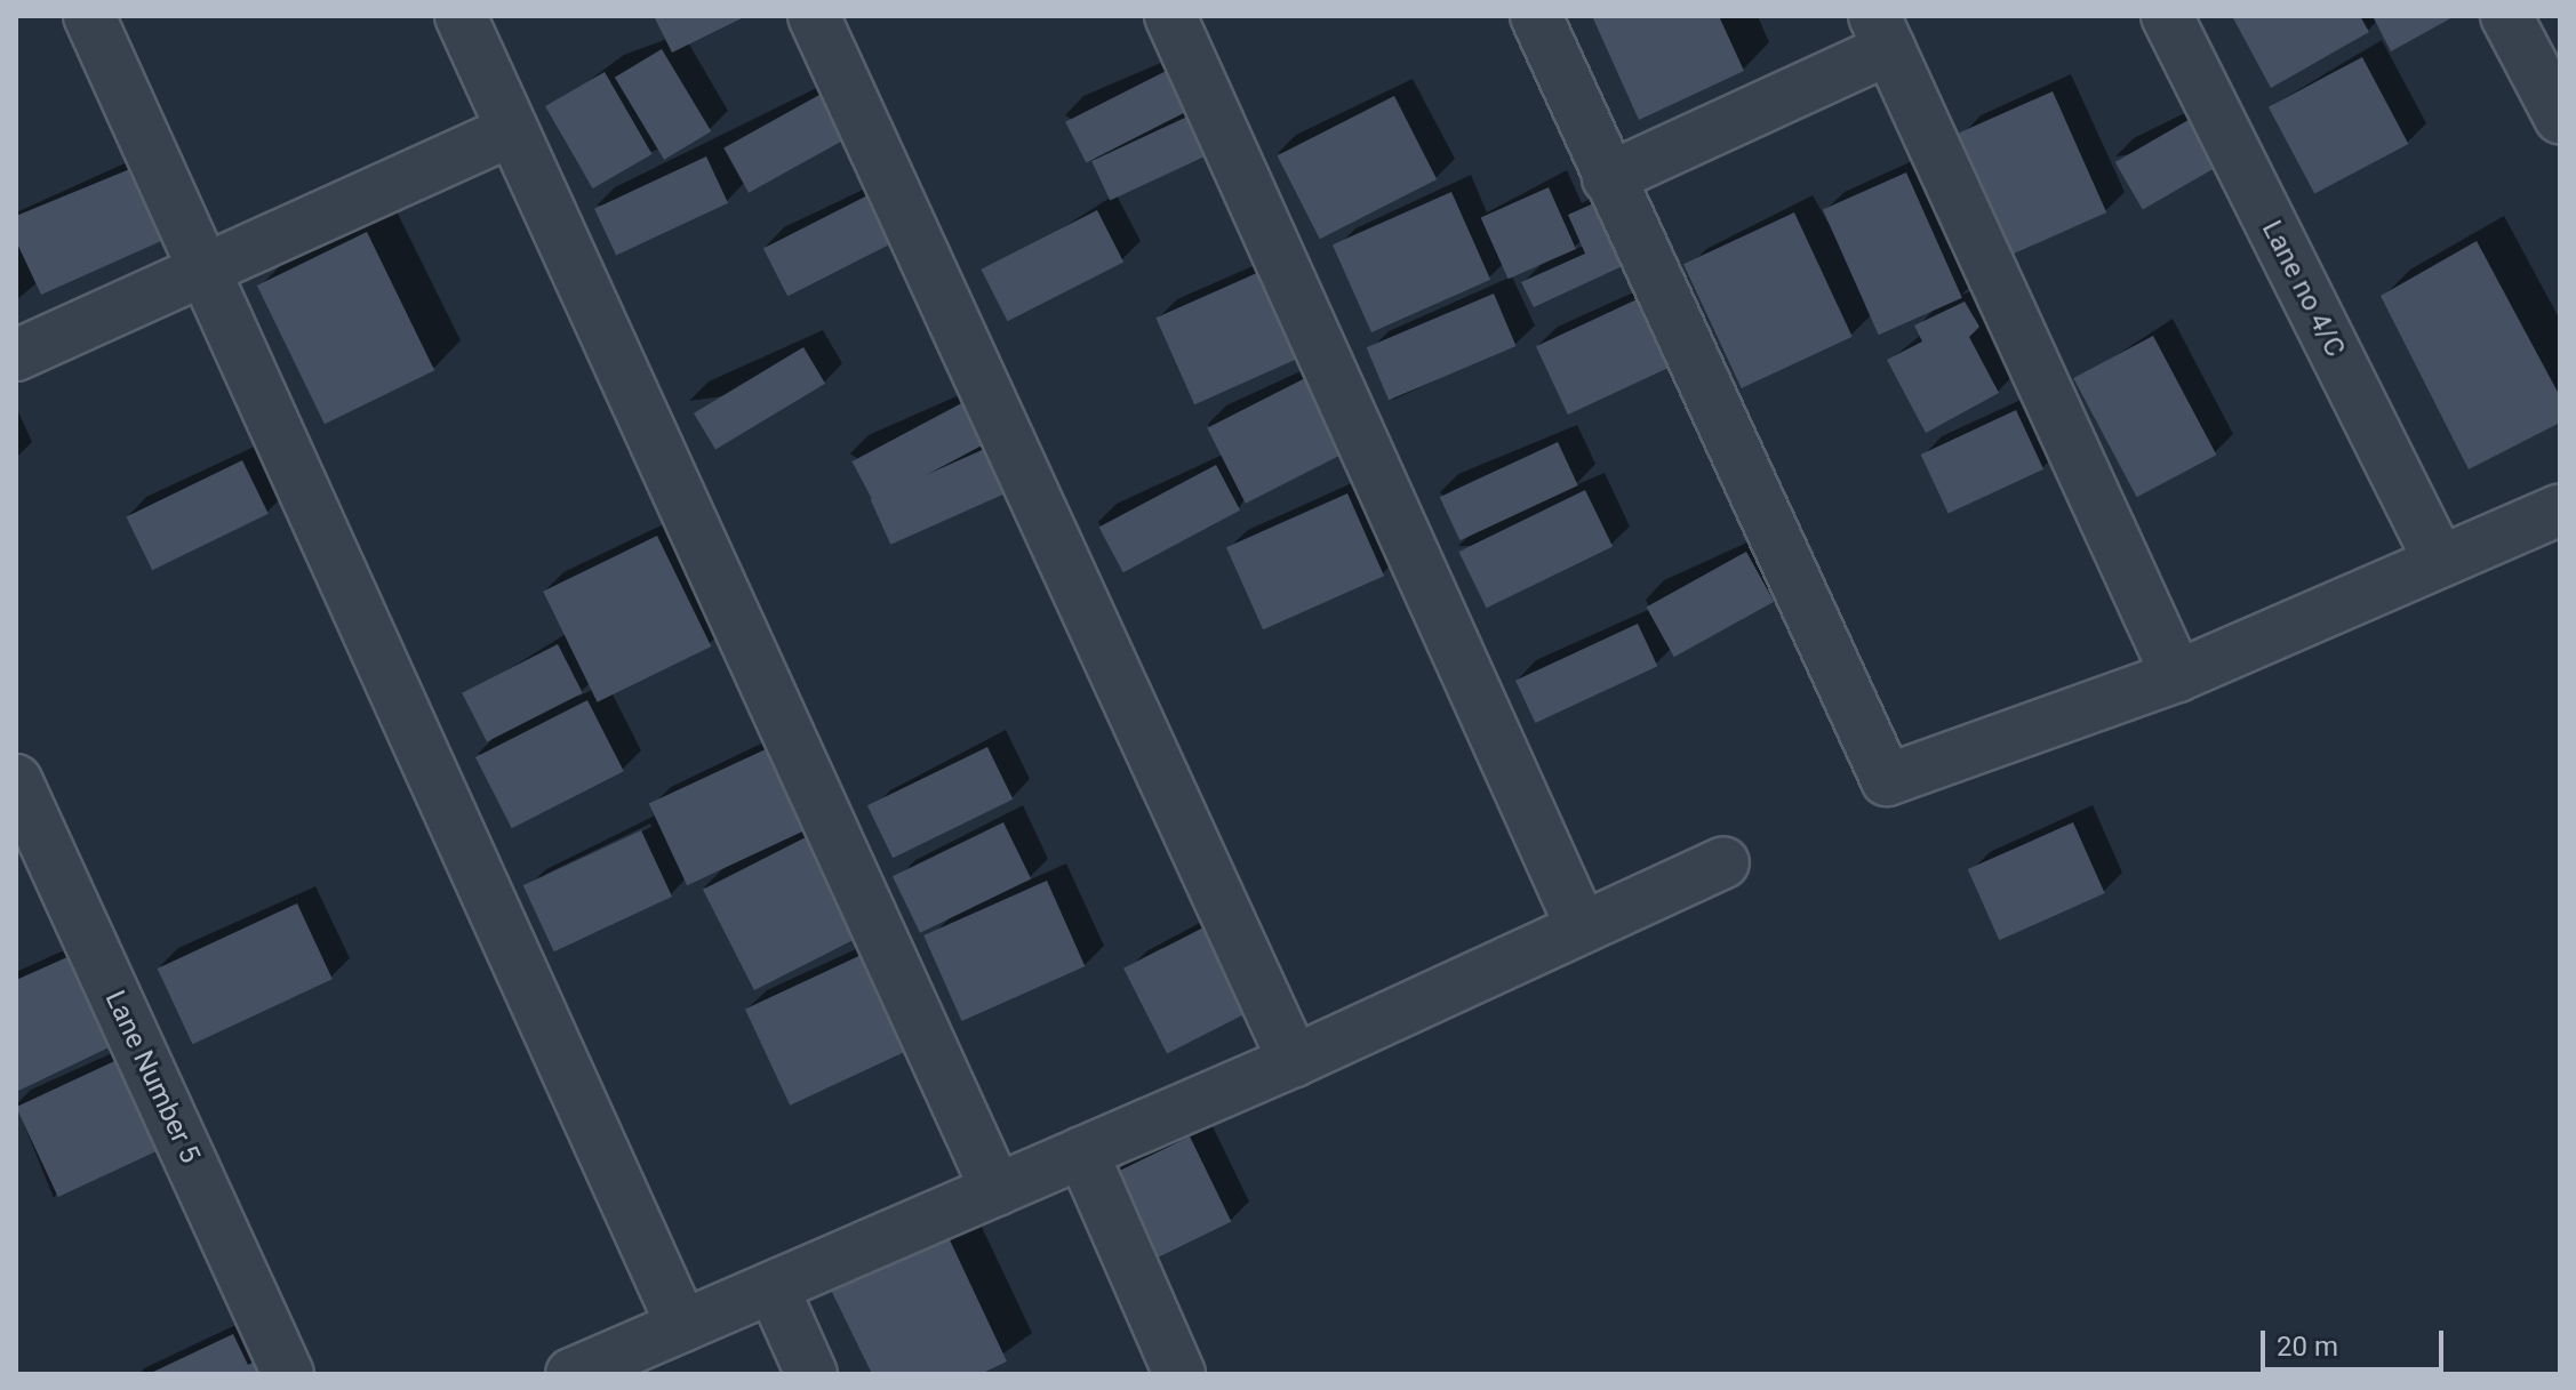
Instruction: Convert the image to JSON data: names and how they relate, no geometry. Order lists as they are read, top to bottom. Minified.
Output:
{"streets":{"street":["Lane no 4/C","Lane Number 5"]},"scale_bar":"20 m"}
